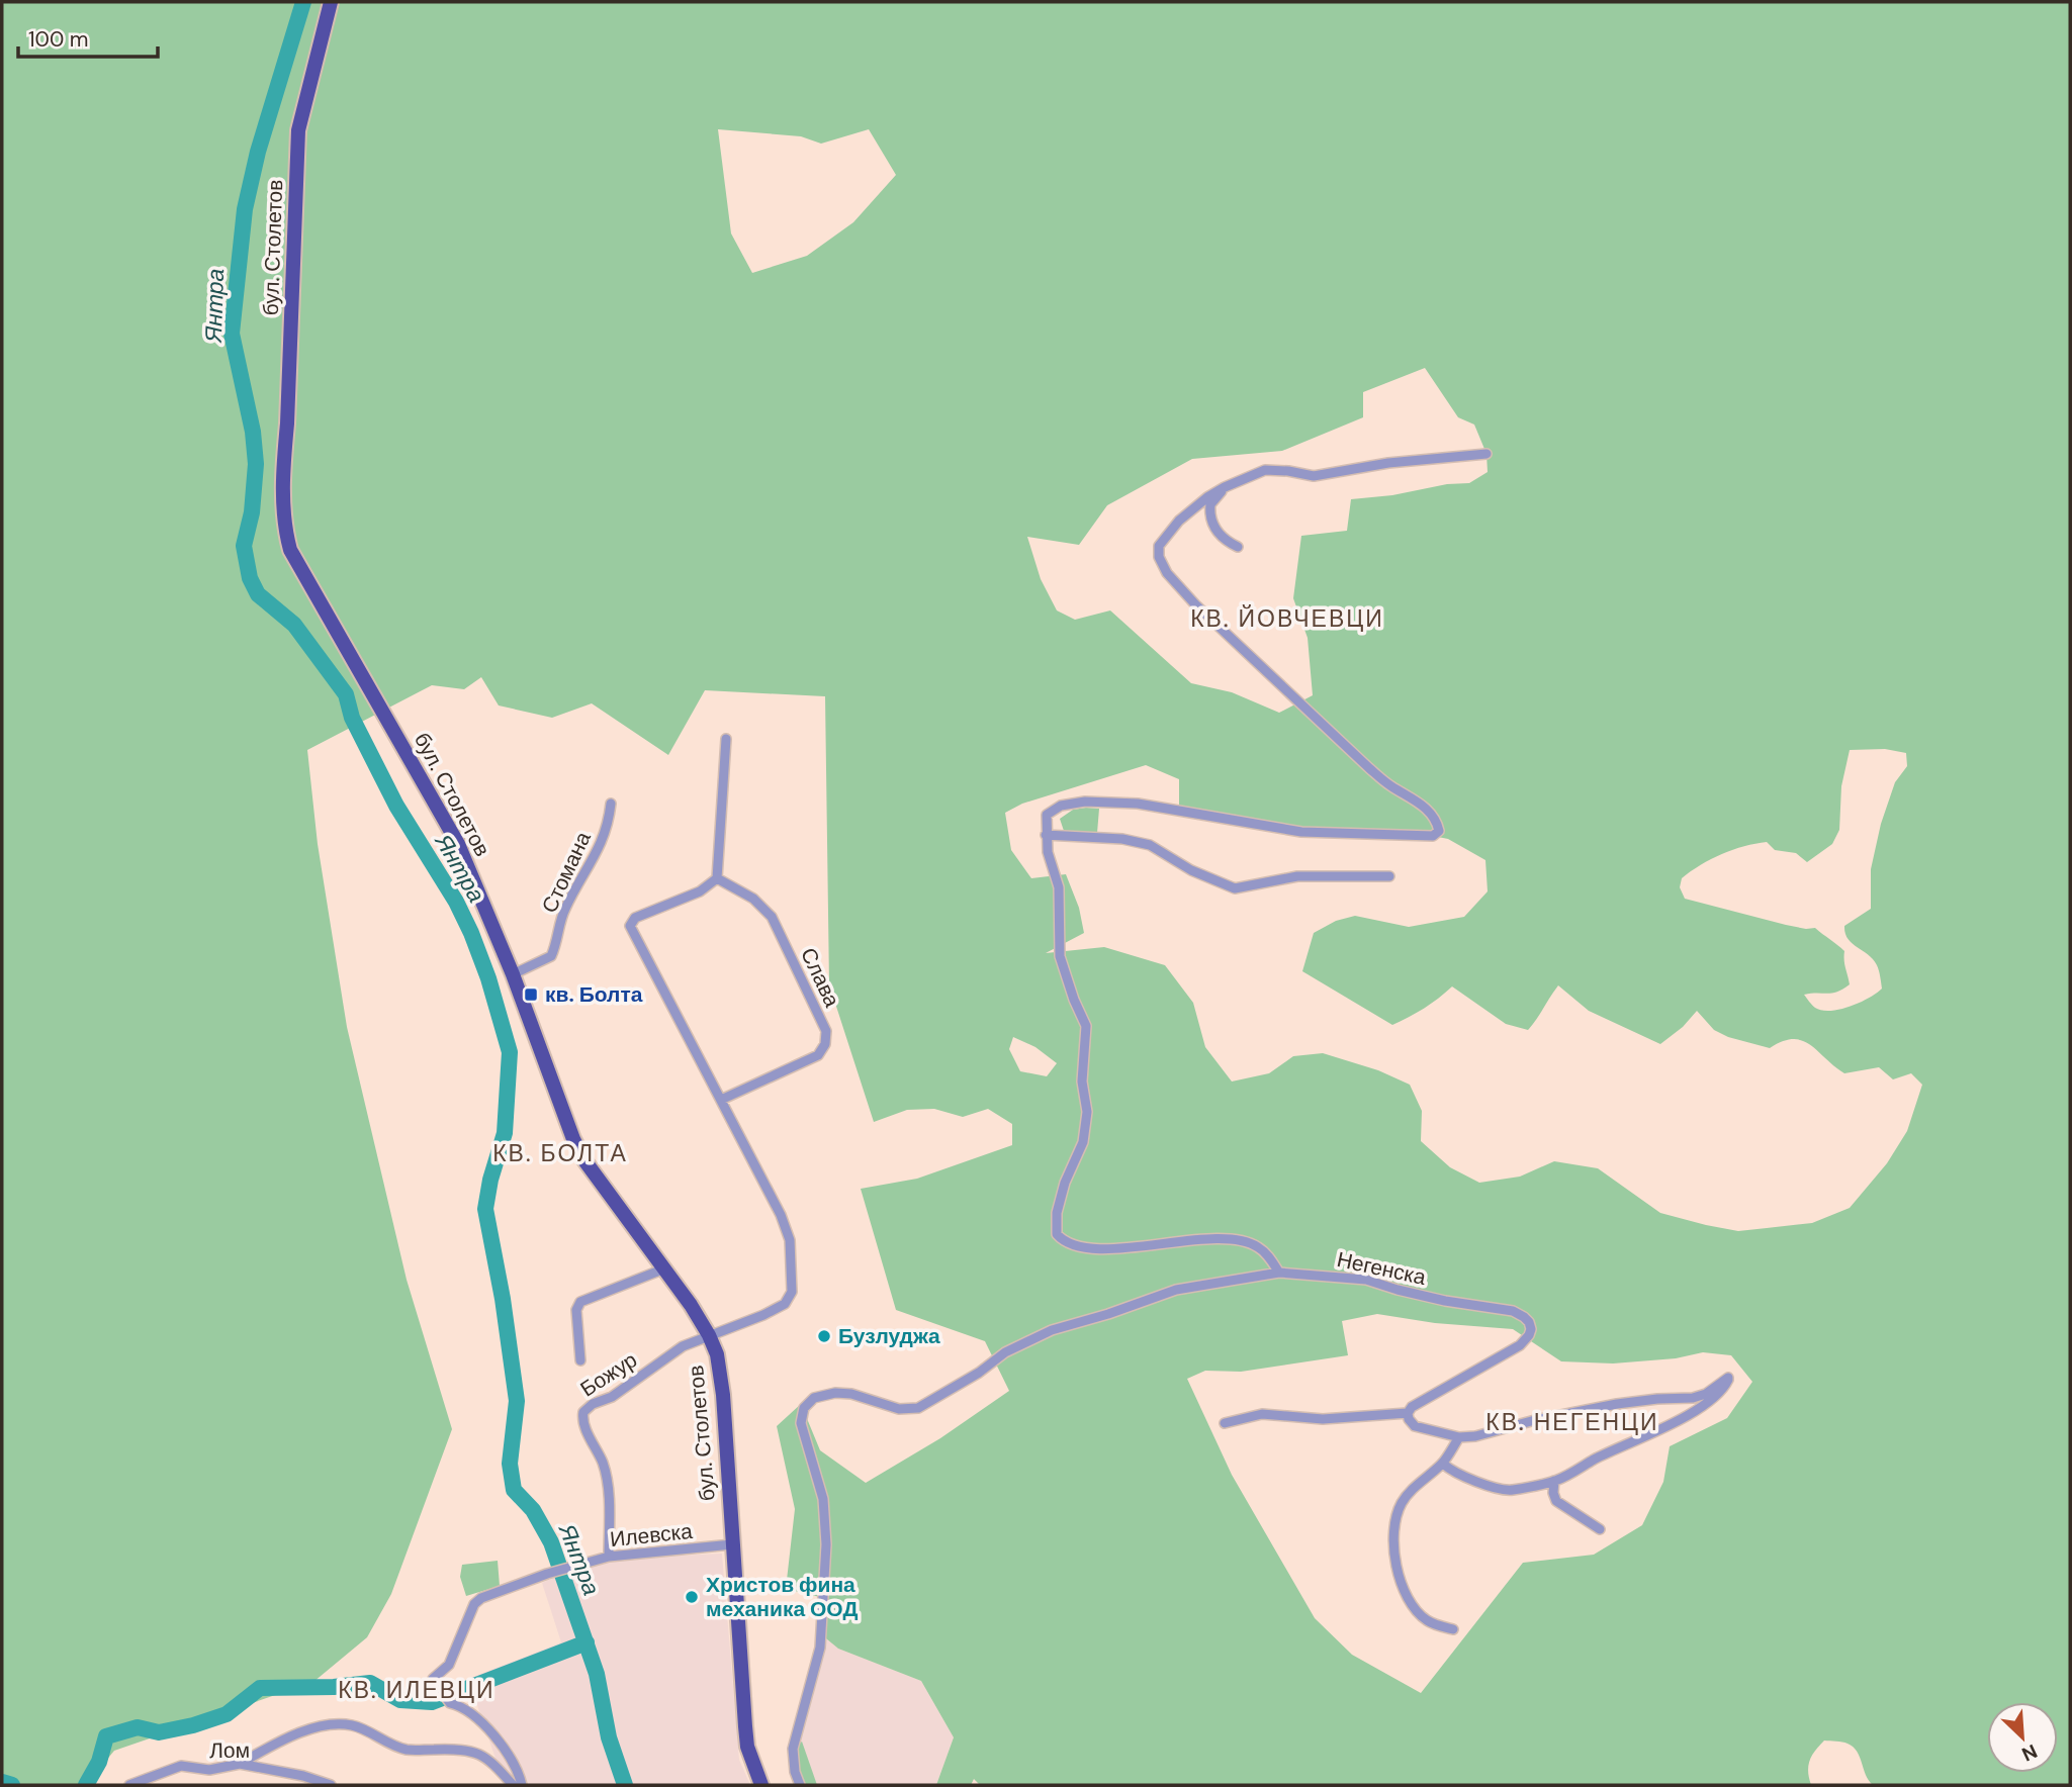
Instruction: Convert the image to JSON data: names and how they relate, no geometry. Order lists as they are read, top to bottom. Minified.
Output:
{"streets":{"main road":["бул. Столетов"],"street":["Стомана","Слава","Негенска","Божур","Илевска","Лом"]},"crossings":[["бул. Столетов","Стомана"],["бул. Столетов","Божур"],["бул. Столетов","Илевска"],["Божур","Илевска"]],"districts":["КВ. ЙОВЧЕВЦИ","КВ. БОЛТА","КВ. НЕГЕНЦИ","КВ. ИЛЕВЦИ"],"water":["Янтра"],"places":{"transit":["кв. Болта"],"other":["Бузлуджа","Христов фина механика ООД"]},"scale_bar":"100 m","north":"bottom right"}
